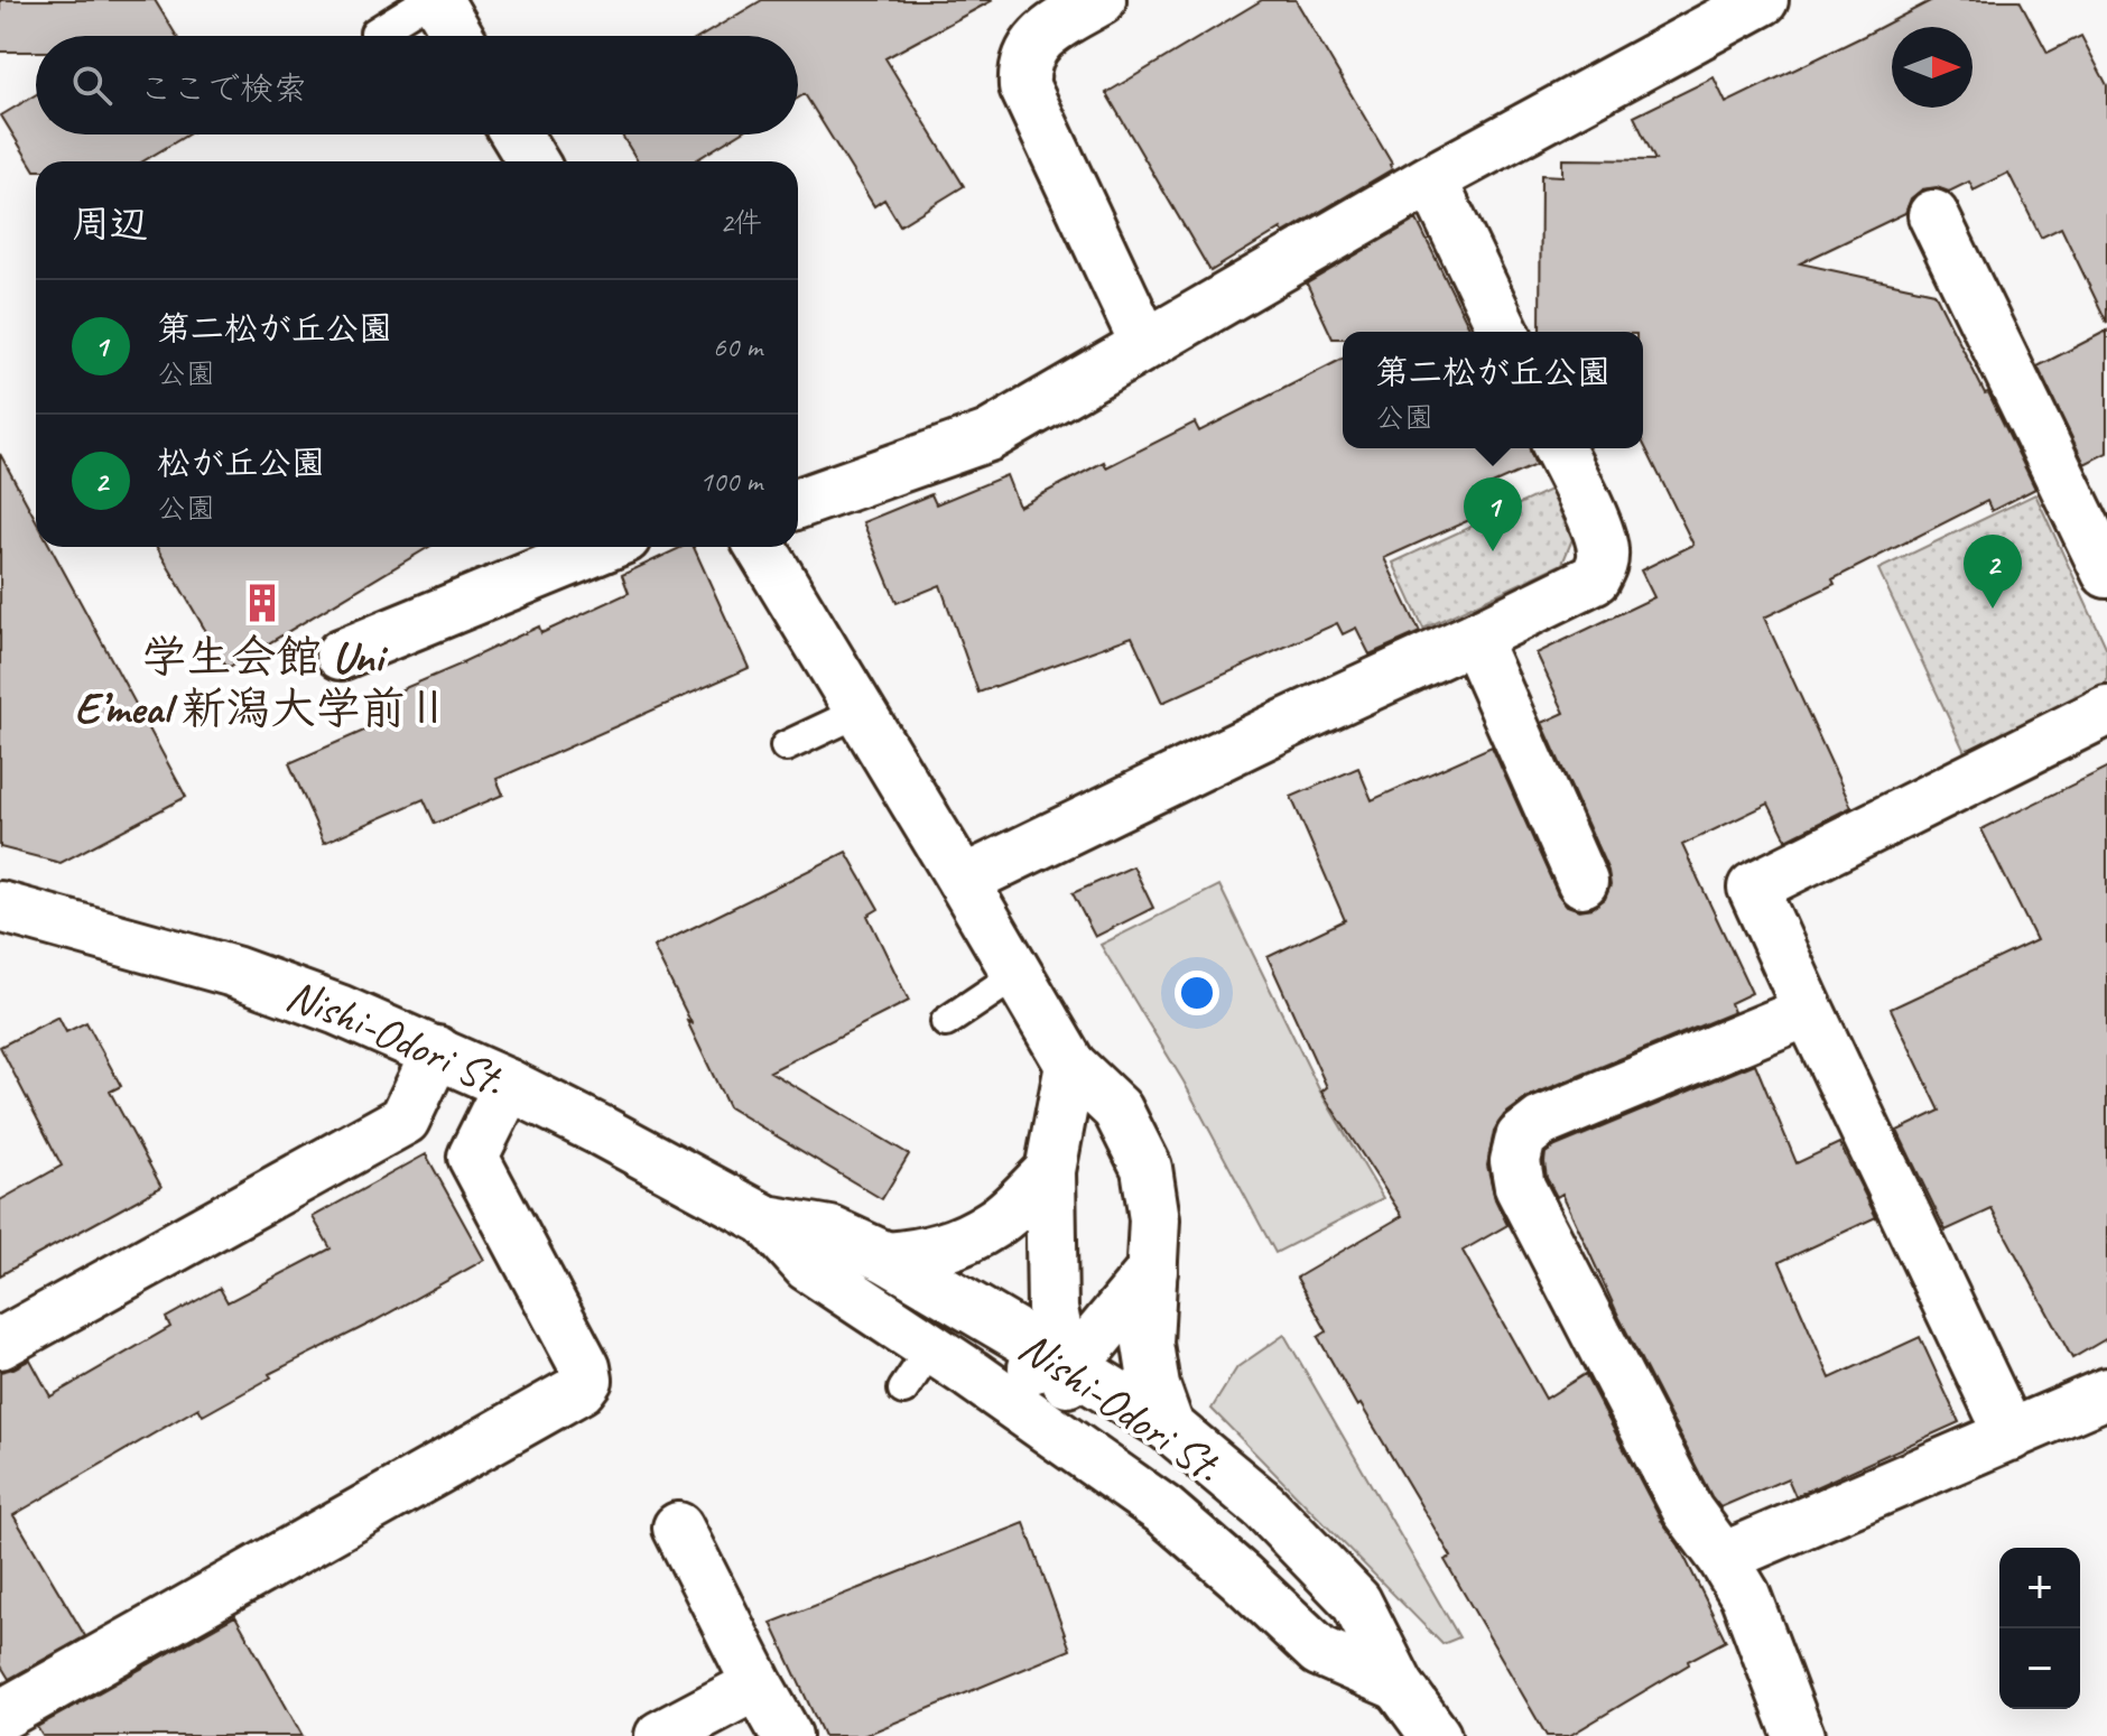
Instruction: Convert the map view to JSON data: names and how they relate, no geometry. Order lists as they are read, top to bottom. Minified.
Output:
{"streets":{"street":["Nishi-Odori St."]},"places":{"building":["学生会館 Uni E’meal 新潟大学前Ⅱ"]},"north":"right","page":{"search":"ここで検索","heading":["周辺","2件"],"list":[{"mark":"1","name":"第二松が丘公園","note":"公園","value":"60 m"},{"mark":"2","name":"松が丘公園","note":"公園","value":"100 m"}],"popup":["第二松が丘公園","公園"],"pins":["1","2"],"map_buttons":["+","−"]}}
